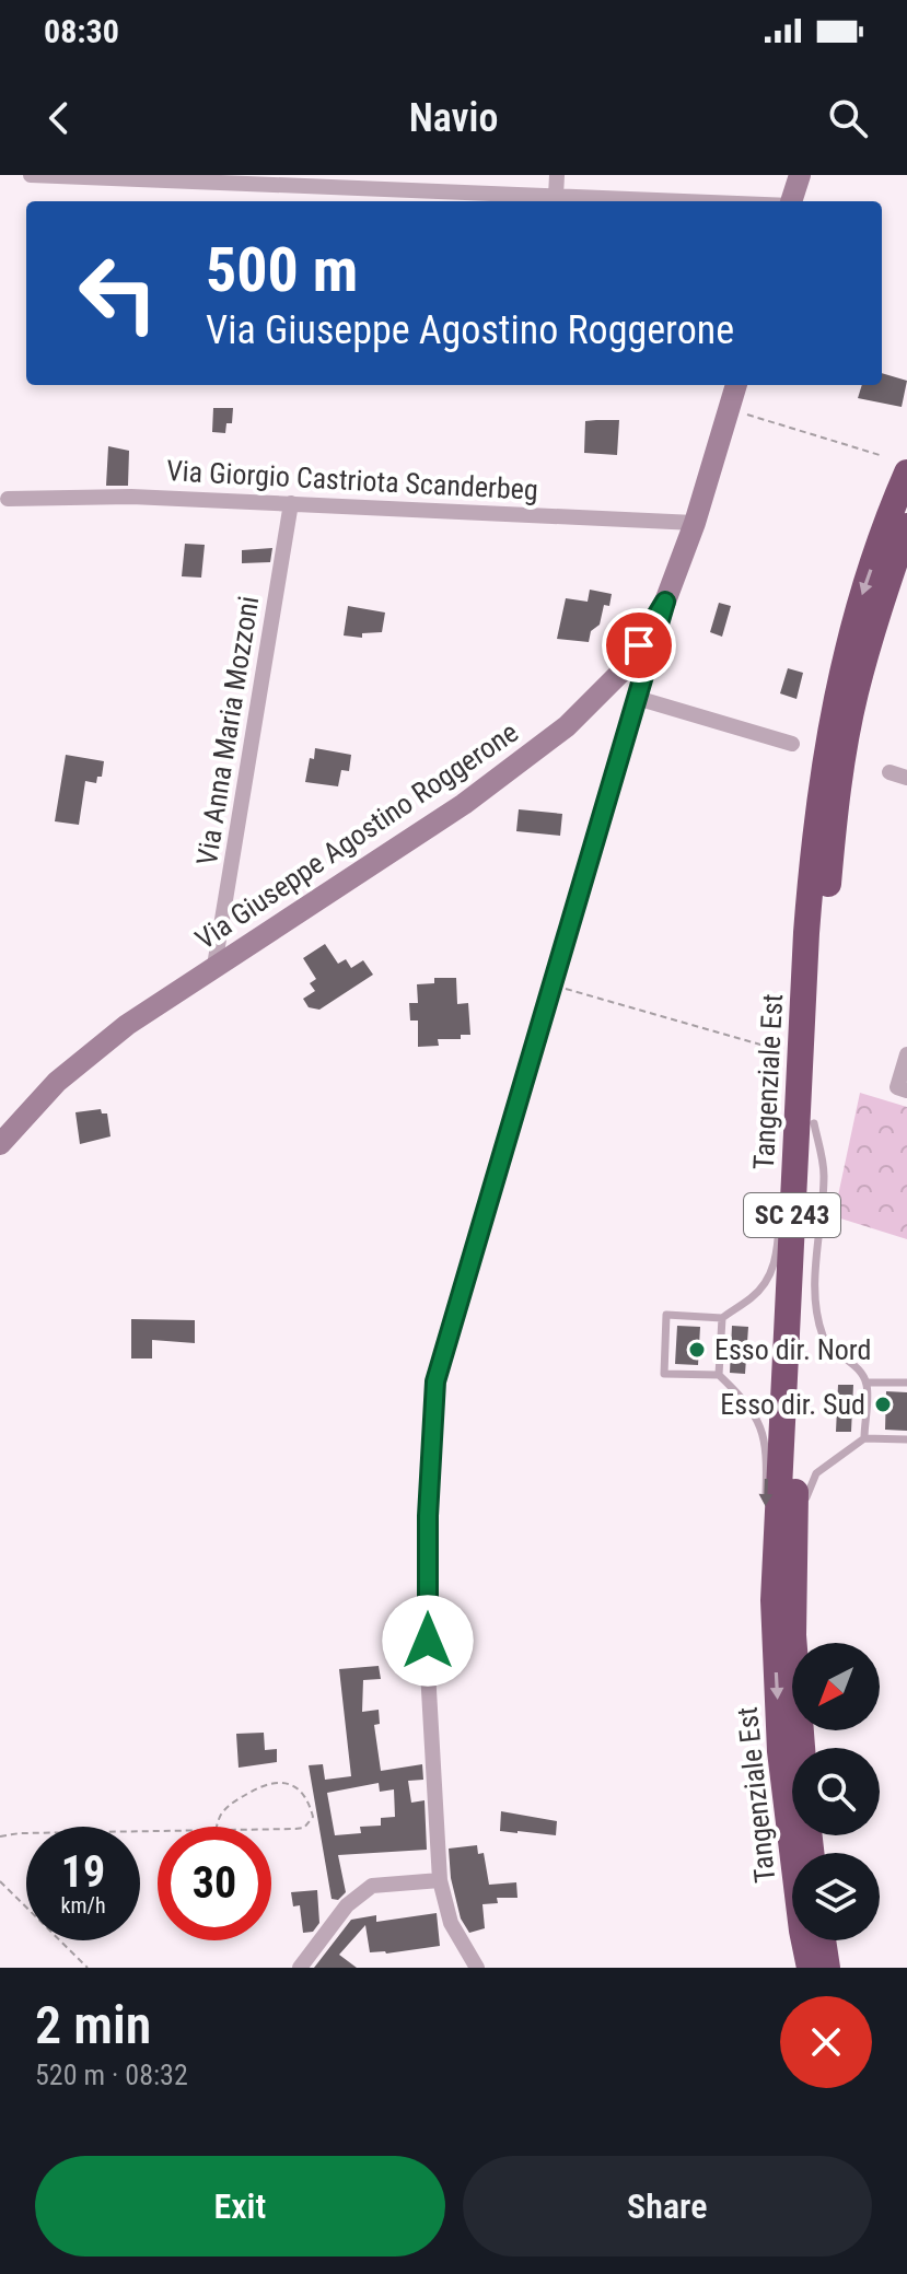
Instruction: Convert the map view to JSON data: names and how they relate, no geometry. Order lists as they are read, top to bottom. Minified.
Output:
{"streets":{"highway":["Tangenziale Est","SC 243"],"street":["Via Giorgio Castriota Scanderbeg","Via Anna Maria Mozzoni","Via Giuseppe Agostino Roggerone"]},"crossings":[["Via Giorgio Castriota Scanderbeg","Via Anna Maria Mozzoni"],["Via Giorgio Castriota Scanderbeg","Via Giuseppe Agostino Roggerone"],["Via Anna Maria Mozzoni","Via Giuseppe Agostino Roggerone"]],"places":["Esso dir. Nord","Esso dir. Sud"],"north":"bottom left","page":{"status":"08:30","header":"Navio","turn":["500 m","Via Giuseppe Agostino Roggerone"],"speed":"19 km/h","limit":"30","heading":["2 min","520 m · 08:32"],"buttons":["Exit","Share"]}}
